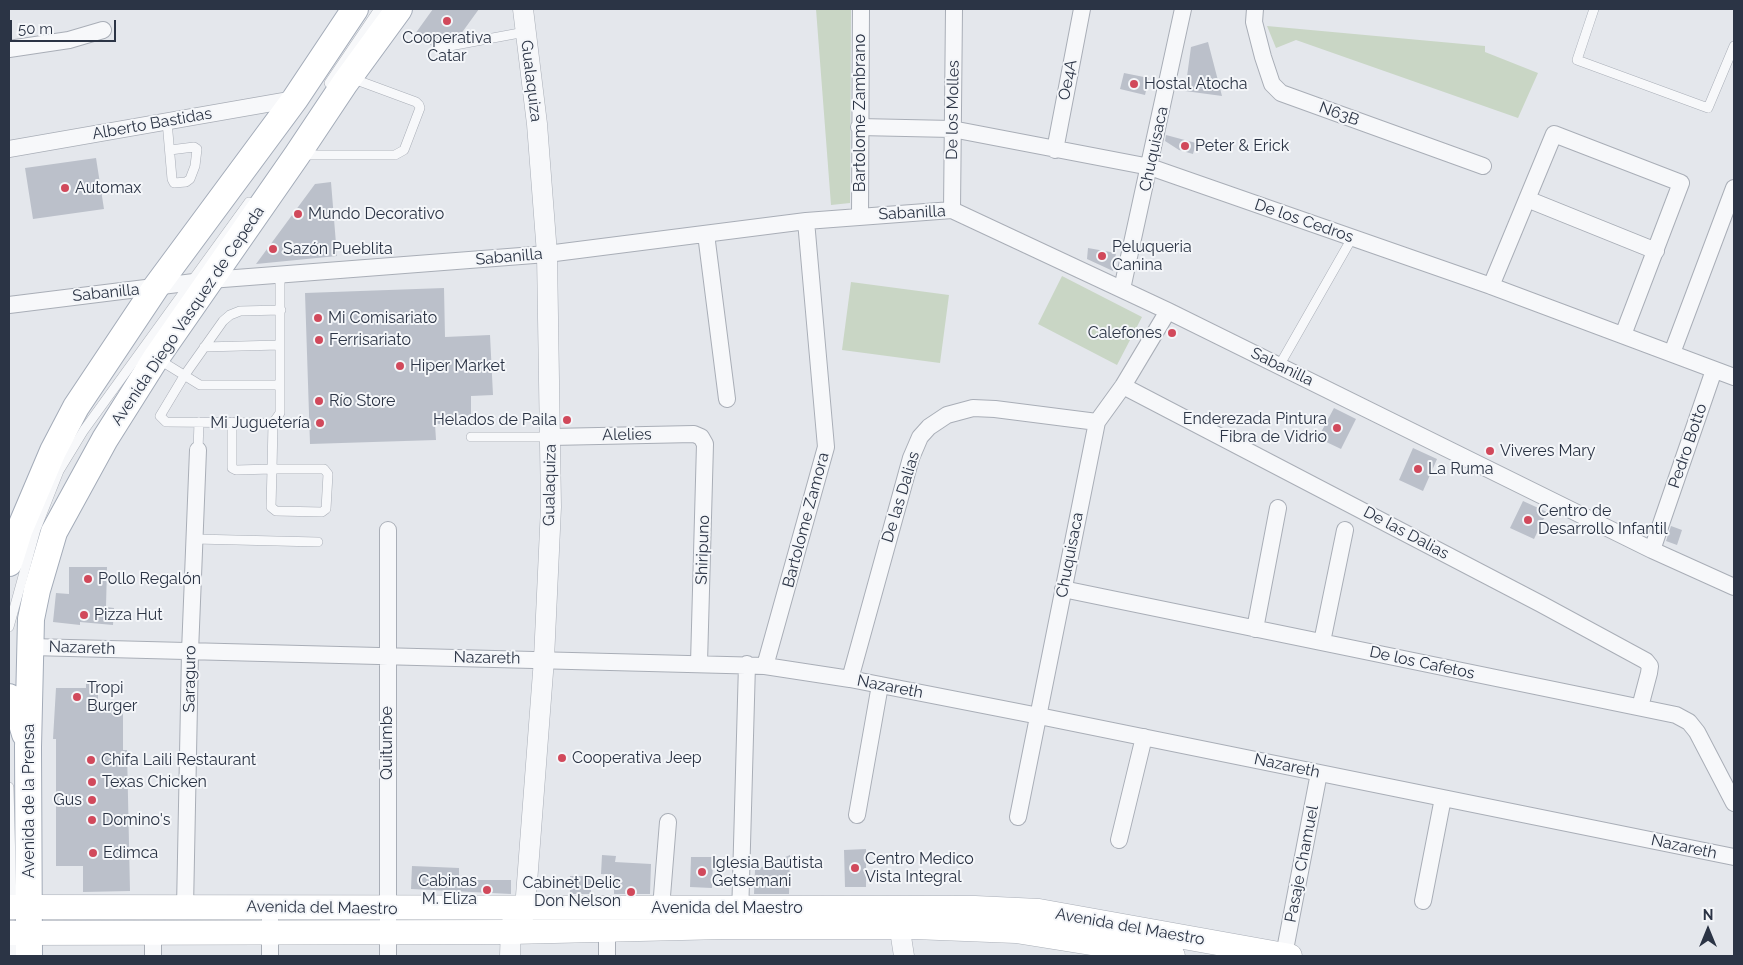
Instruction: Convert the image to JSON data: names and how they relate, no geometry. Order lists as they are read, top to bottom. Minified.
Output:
{"streets":{"main road":["Avenida Diego Vasquez de Cepeda","Avenida de la Prensa","Avenida del Maestro"],"street":["Oe4A","Gualaquiza","De los Molles","Bartolome Zambrano","N63B","Alberto Bastidas","Chuquisaca","Sabanilla","De los Cedros","Alelies","Pedro Botto","De las Dalias","Bartolome Zamora","Shiripuno","Nazareth","De los Cafetos","Saraguro","Quitumbe","Pasaje Chamuel"]},"crossings":[["Oe4A","De los Cedros"],["Gualaquiza","Sabanilla"],["Gualaquiza","Alelies"],["Gualaquiza","Nazareth"],["Gualaquiza","Avenida del Maestro"],["De los Molles","Sabanilla"],["De los Molles","De los Cedros"],["Bartolome Zambrano","Sabanilla"],["Bartolome Zambrano","De los Cedros"],["Chuquisaca","Sabanilla"],["Chuquisaca","De los Cedros"],["Chuquisaca","De las Dalias"],["Chuquisaca","Nazareth"],["Chuquisaca","De los Cafetos"],["Sabanilla","Avenida Diego Vasquez de Cepeda"],["Sabanilla","Pedro Botto"],["Sabanilla","Bartolome Zamora"],["De los Cedros","Pedro Botto"],["Avenida Diego Vasquez de Cepeda","Nazareth"],["Avenida Diego Vasquez de Cepeda","Avenida de la Prensa"],["Alelies","Shiripuno"],["De las Dalias","Nazareth"],["De las Dalias","De los Cafetos"],["Bartolome Zamora","Nazareth"],["Shiripuno","Nazareth"],["Nazareth","Saraguro"],["Nazareth","Quitumbe"],["Nazareth","Avenida de la Prensa"],["Nazareth","Pasaje Chamuel"],["Saraguro","Avenida del Maestro"],["Quitumbe","Avenida del Maestro"],["Avenida de la Prensa","Avenida del Maestro"],["Pasaje Chamuel","Avenida del Maestro"]],"places":["Cooperativa Catar","Hostal Atocha","Peter & Erick","Automax","Mundo Decorativo","Sazón Pueblita","Peluqueria Canina","Mi Comisariato","Calefones","Ferrisariato","Hiper Market","Río Store","Helados de Paila","Mi Juguetería","Enderezada Pintura Fibra de Vidrio","Viveres Mary","La Ruma","Centro de Desarrollo Infantil","Pollo Regalón","Pizza Hut","Tropi Burger","Cooperativa Jeep","Chifa Laili Restaurant","Texas Chicken","Gus","Domino's","Edimca","Centro Medico Vista Integral","Iglesia Bautista Getsemani","Cabinas M. Eliza","Cabinet Delic Don Nelson"],"scale_bar":"50 m","north":"top"}
